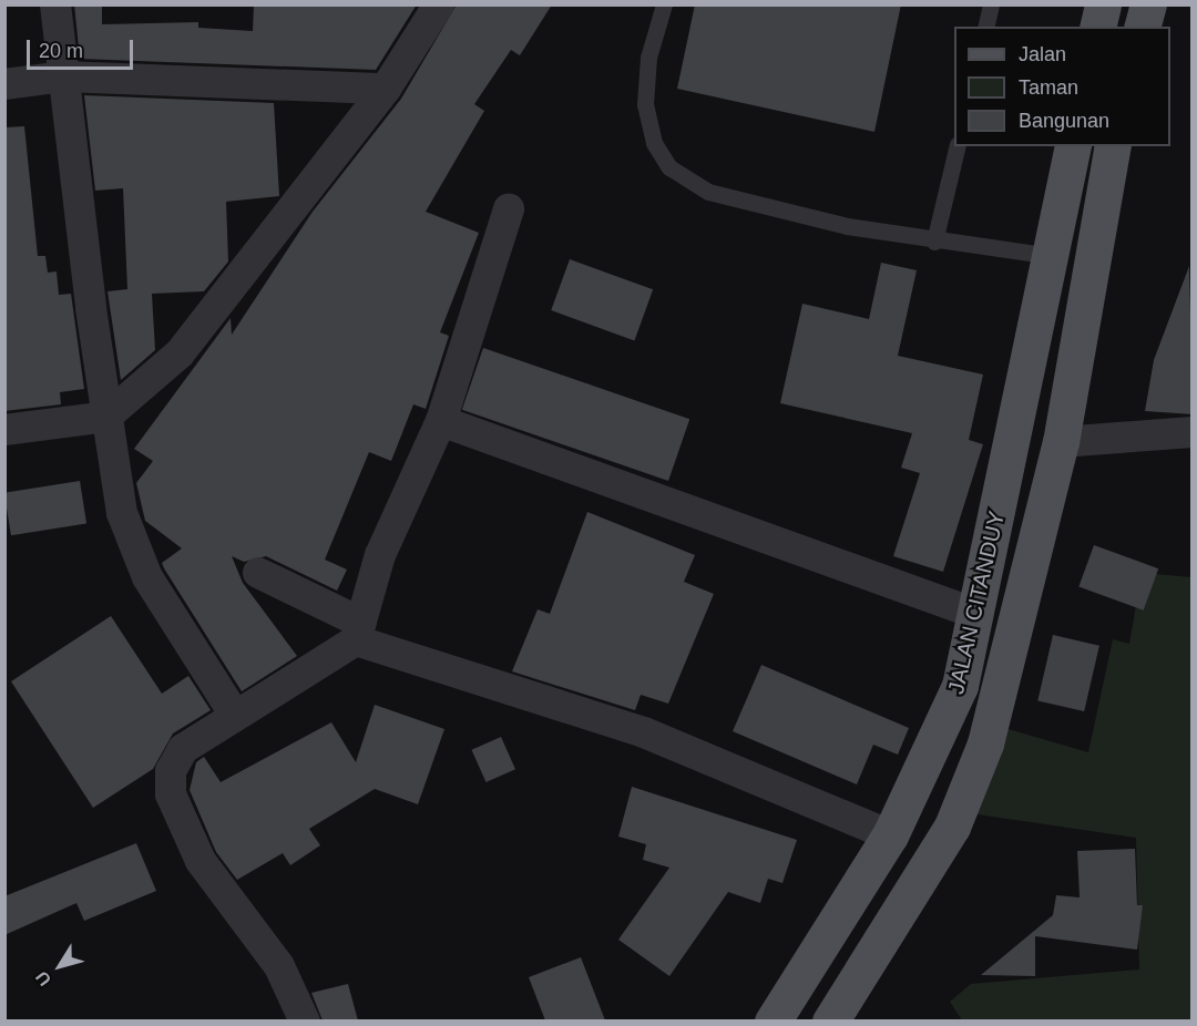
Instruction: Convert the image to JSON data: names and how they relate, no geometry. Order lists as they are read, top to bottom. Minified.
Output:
{"streets":{"main road":["JALAN CITANDUY"]},"legend":["Jalan","Taman","Bangunan"],"scale_bar":"20 m","north":"bottom left"}
